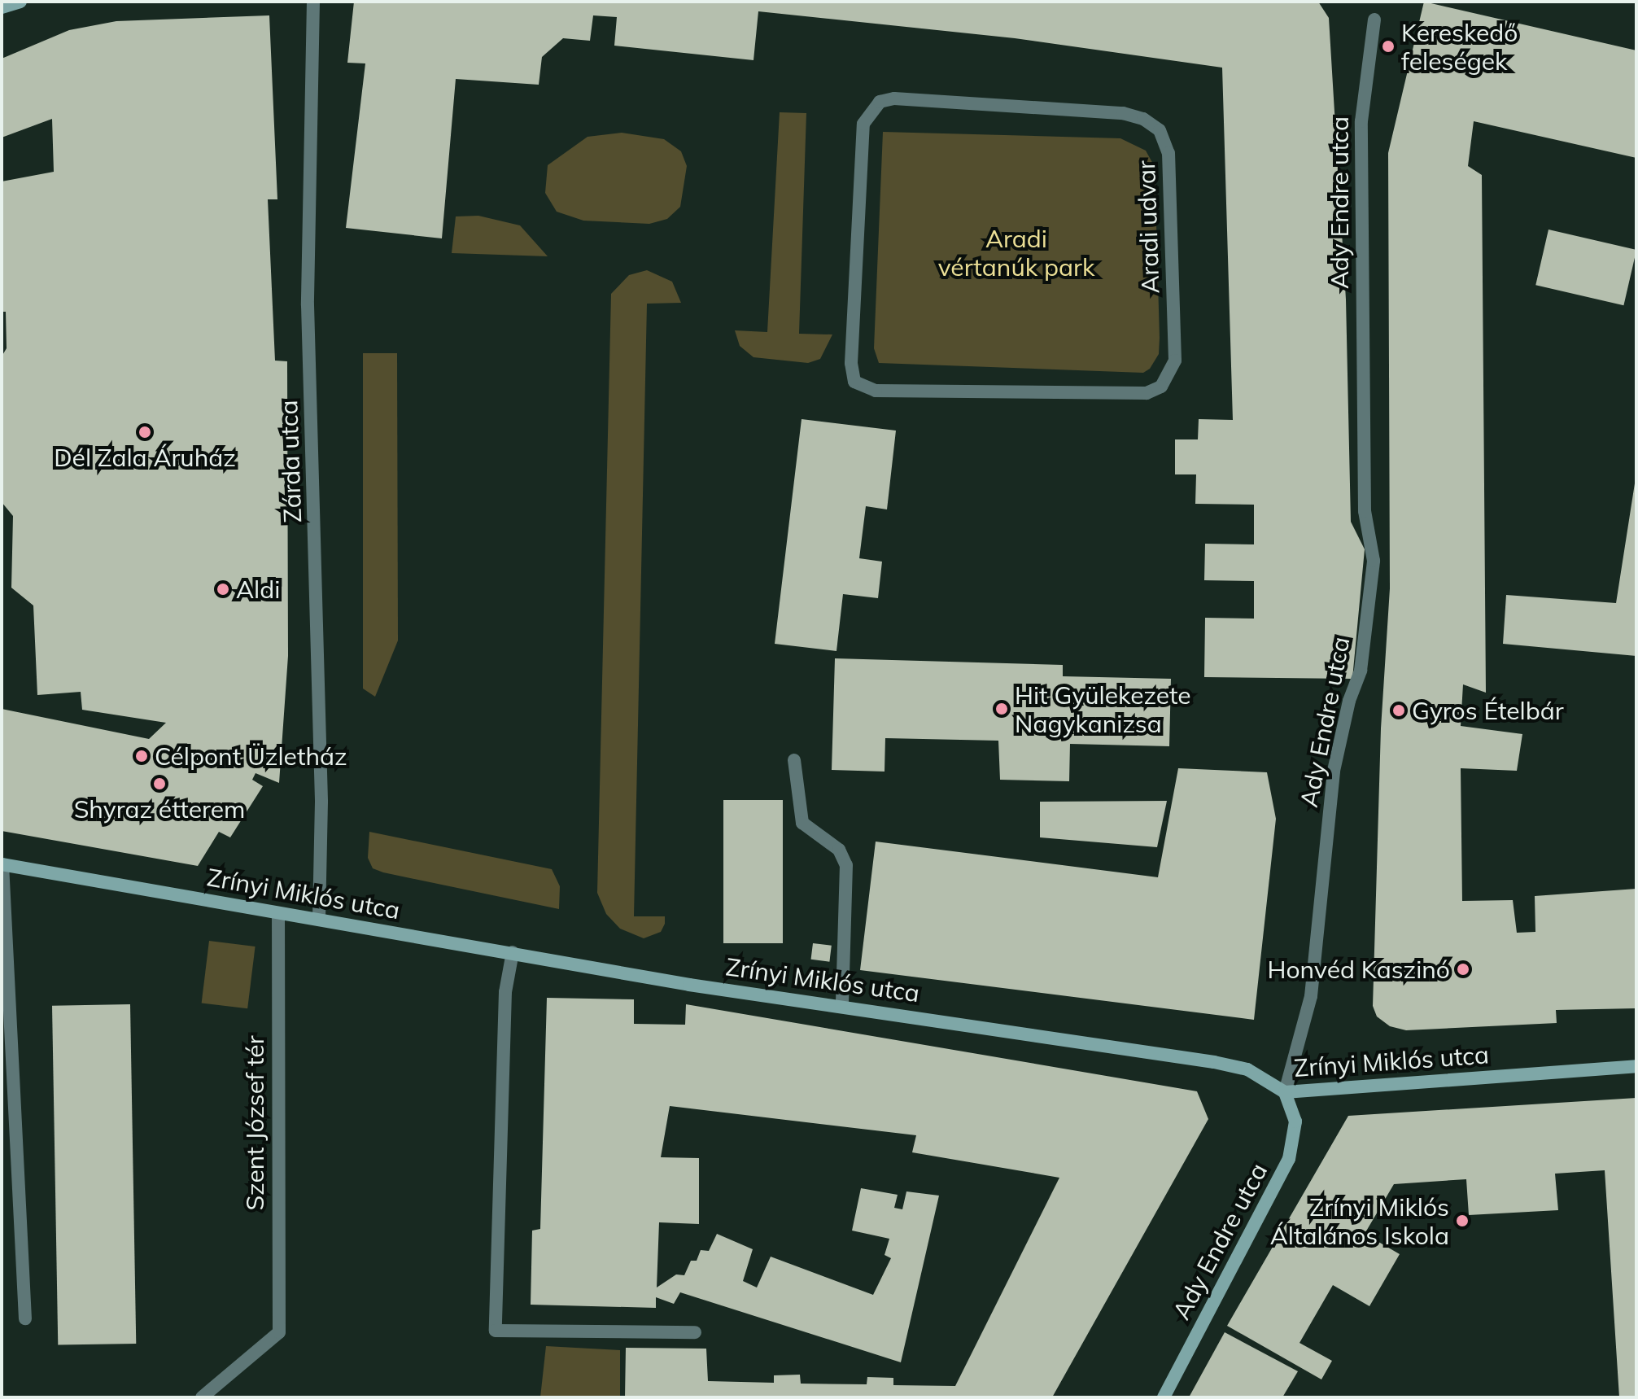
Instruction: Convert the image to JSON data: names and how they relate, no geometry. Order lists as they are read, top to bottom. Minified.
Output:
{"streets":{"main road":["Ady Endre utca","Zrínyi Miklós utca"],"street":["Aradi udvar","Zárda utca","Szent József tér"]},"crossings":[["Ady Endre utca","Zrínyi Miklós utca"],["Zárda utca","Zrínyi Miklós utca"],["Zrínyi Miklós utca","Szent József tér"]],"parks":["Aradi vértanúk park"],"places":["Kereskedő feleségek","Dél Zala Áruház","Aldi","Hit Gyülekezete Nagykanizsa","Gyros Ételbár","Célpont Üzletház","Shyraz étterem","Honvéd Kaszinó","Zrínyi Miklós Általános Iskola"]}
